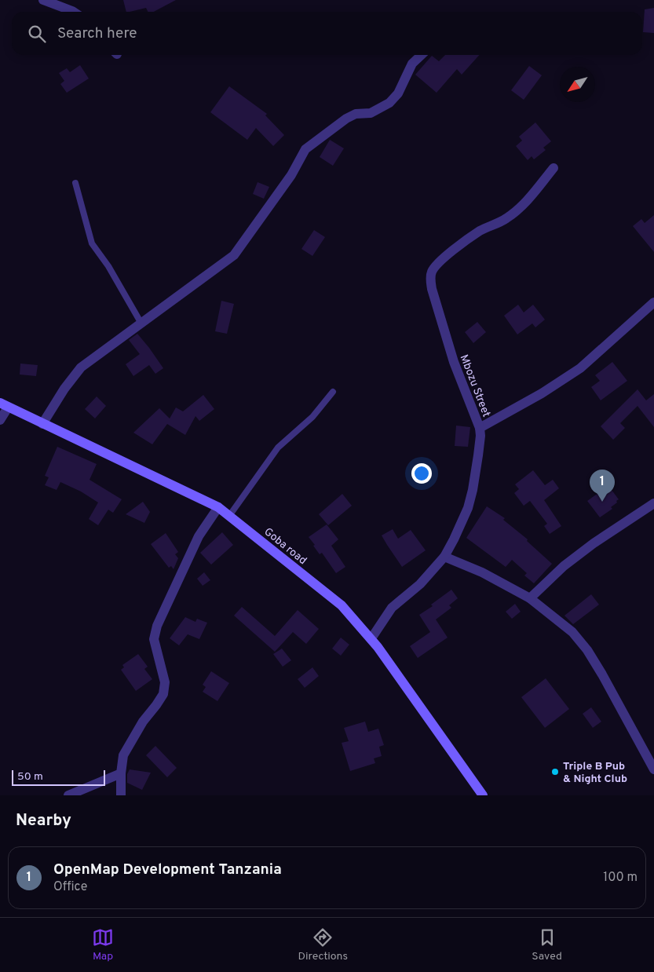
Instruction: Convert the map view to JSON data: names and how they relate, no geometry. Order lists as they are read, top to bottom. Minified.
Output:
{"streets":{"street":["Mbozu Street","Goba road"]},"crossings":[["Mbozu Street","Goba road"]],"places":["Triple B Pub & Night Club"],"scale_bar":"50 m","north":"bottom left","page":{"search":"Search here","pins":"1","scale":"50 m","heading":"Nearby","list":[{"mark":"1","name":"OpenMap Development Tanzania","note":"Office","value":"100 m"}],"nav":["Map","Directions","Saved"]}}
